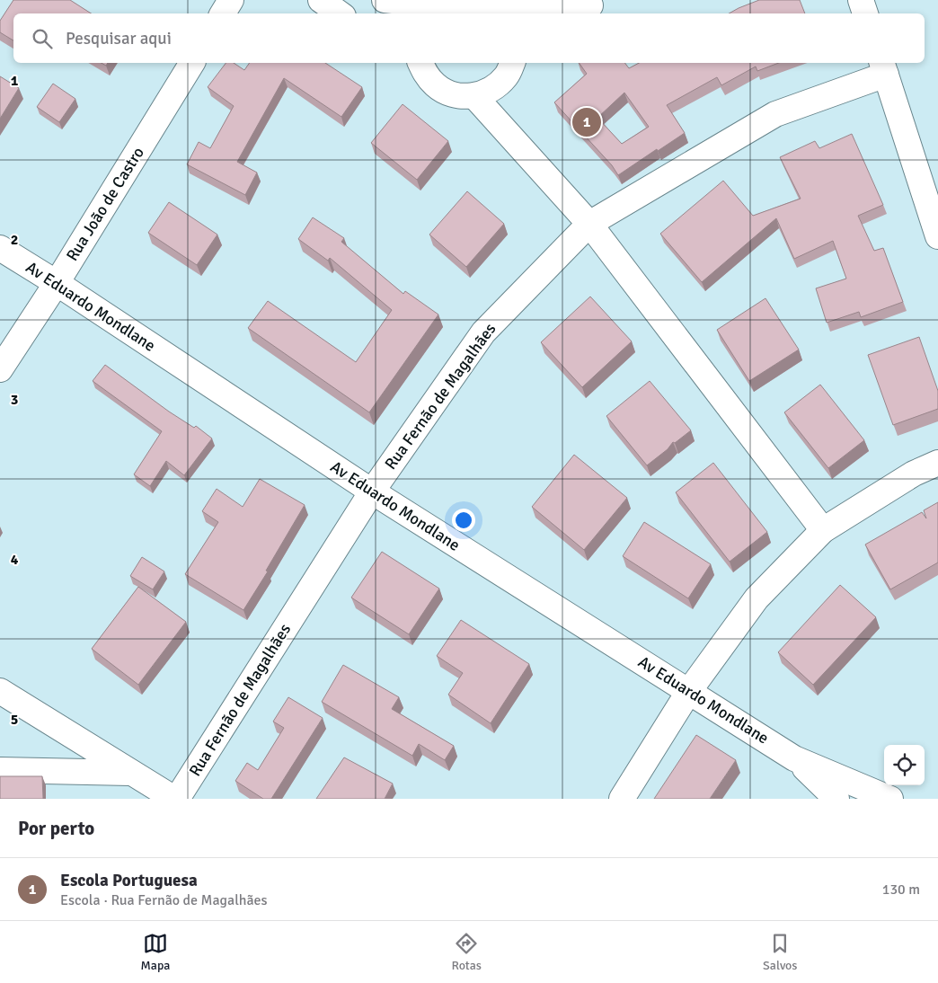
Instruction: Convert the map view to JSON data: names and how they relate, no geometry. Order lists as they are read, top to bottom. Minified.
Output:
{"streets":{"street":["Rua João de Castro","Av Eduardo Mondlane","Rua Fernão de Magalhães"]},"crossings":[["Rua João de Castro","Av Eduardo Mondlane"],["Av Eduardo Mondlane","Rua Fernão de Magalhães"]],"page":{"search":"Pesquisar aqui","pins":"1","heading":"Por perto","list":[{"mark":"1","name":"Escola Portuguesa","note":"Escola · Rua Fernão de Magalhães","value":"130 m"}],"nav":["Mapa","Rotas","Salvos"]},"grid":{"rows":["1","2","3","4","5"]}}
